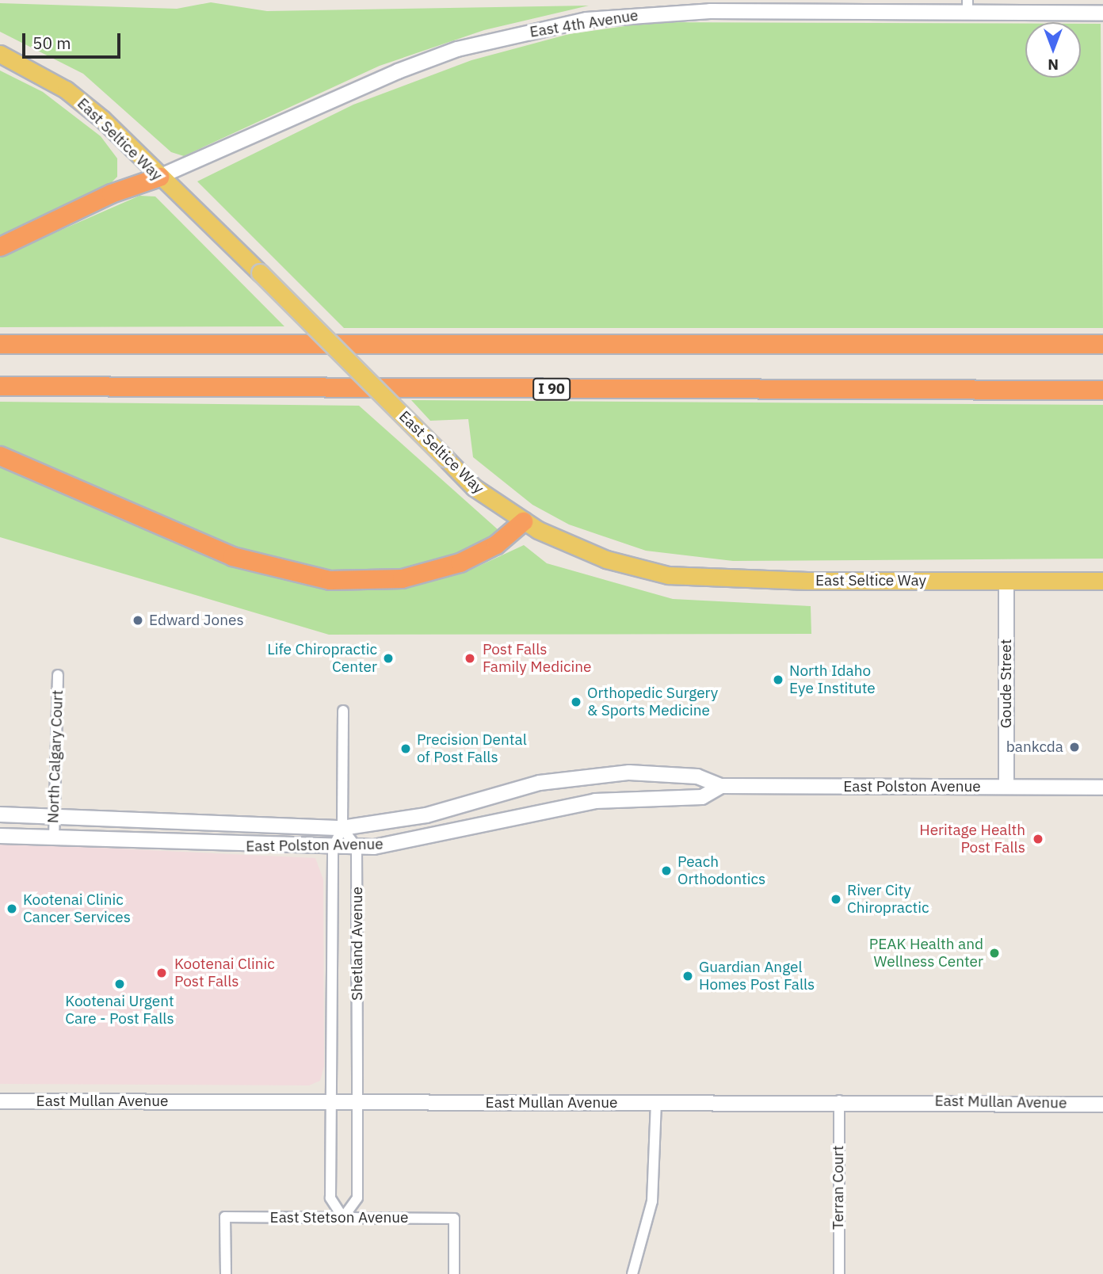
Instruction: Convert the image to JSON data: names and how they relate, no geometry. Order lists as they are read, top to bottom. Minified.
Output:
{"streets":{"highway":["I 90"],"main road":["East Seltice Way"],"street":["East 4th Avenue","Goude Street","North Calgary Court","East Polston Avenue","Shetland Avenue","East Mullan Avenue","Terran Court","East Stetson Avenue"]},"crossings":[["East 4th Avenue","East Seltice Way"],["East Seltice Way","Goude Street"],["Goude Street","East Polston Avenue"],["North Calgary Court","East Polston Avenue"],["East Polston Avenue","Shetland Avenue"],["Shetland Avenue","East Mullan Avenue"],["Shetland Avenue","East Stetson Avenue"],["East Mullan Avenue","Terran Court"]],"places":["Edward Jones","Life Chiropractic Center","Post Falls Family Medicine","North Idaho Eye Institute","Orthopedic Surgery & Sports Medicine","bankcda","Precision Dental of Post Falls","Heritage Health Post Falls","Peach Orthodontics","River City Chiropractic","Kootenai Clinic Cancer Services","PEAK Health and Wellness Center","Kootenai Clinic Post Falls","Guardian Angel Homes Post Falls","Kootenai Urgent Care - Post Falls"],"scale_bar":"50 m","north":"bottom"}
